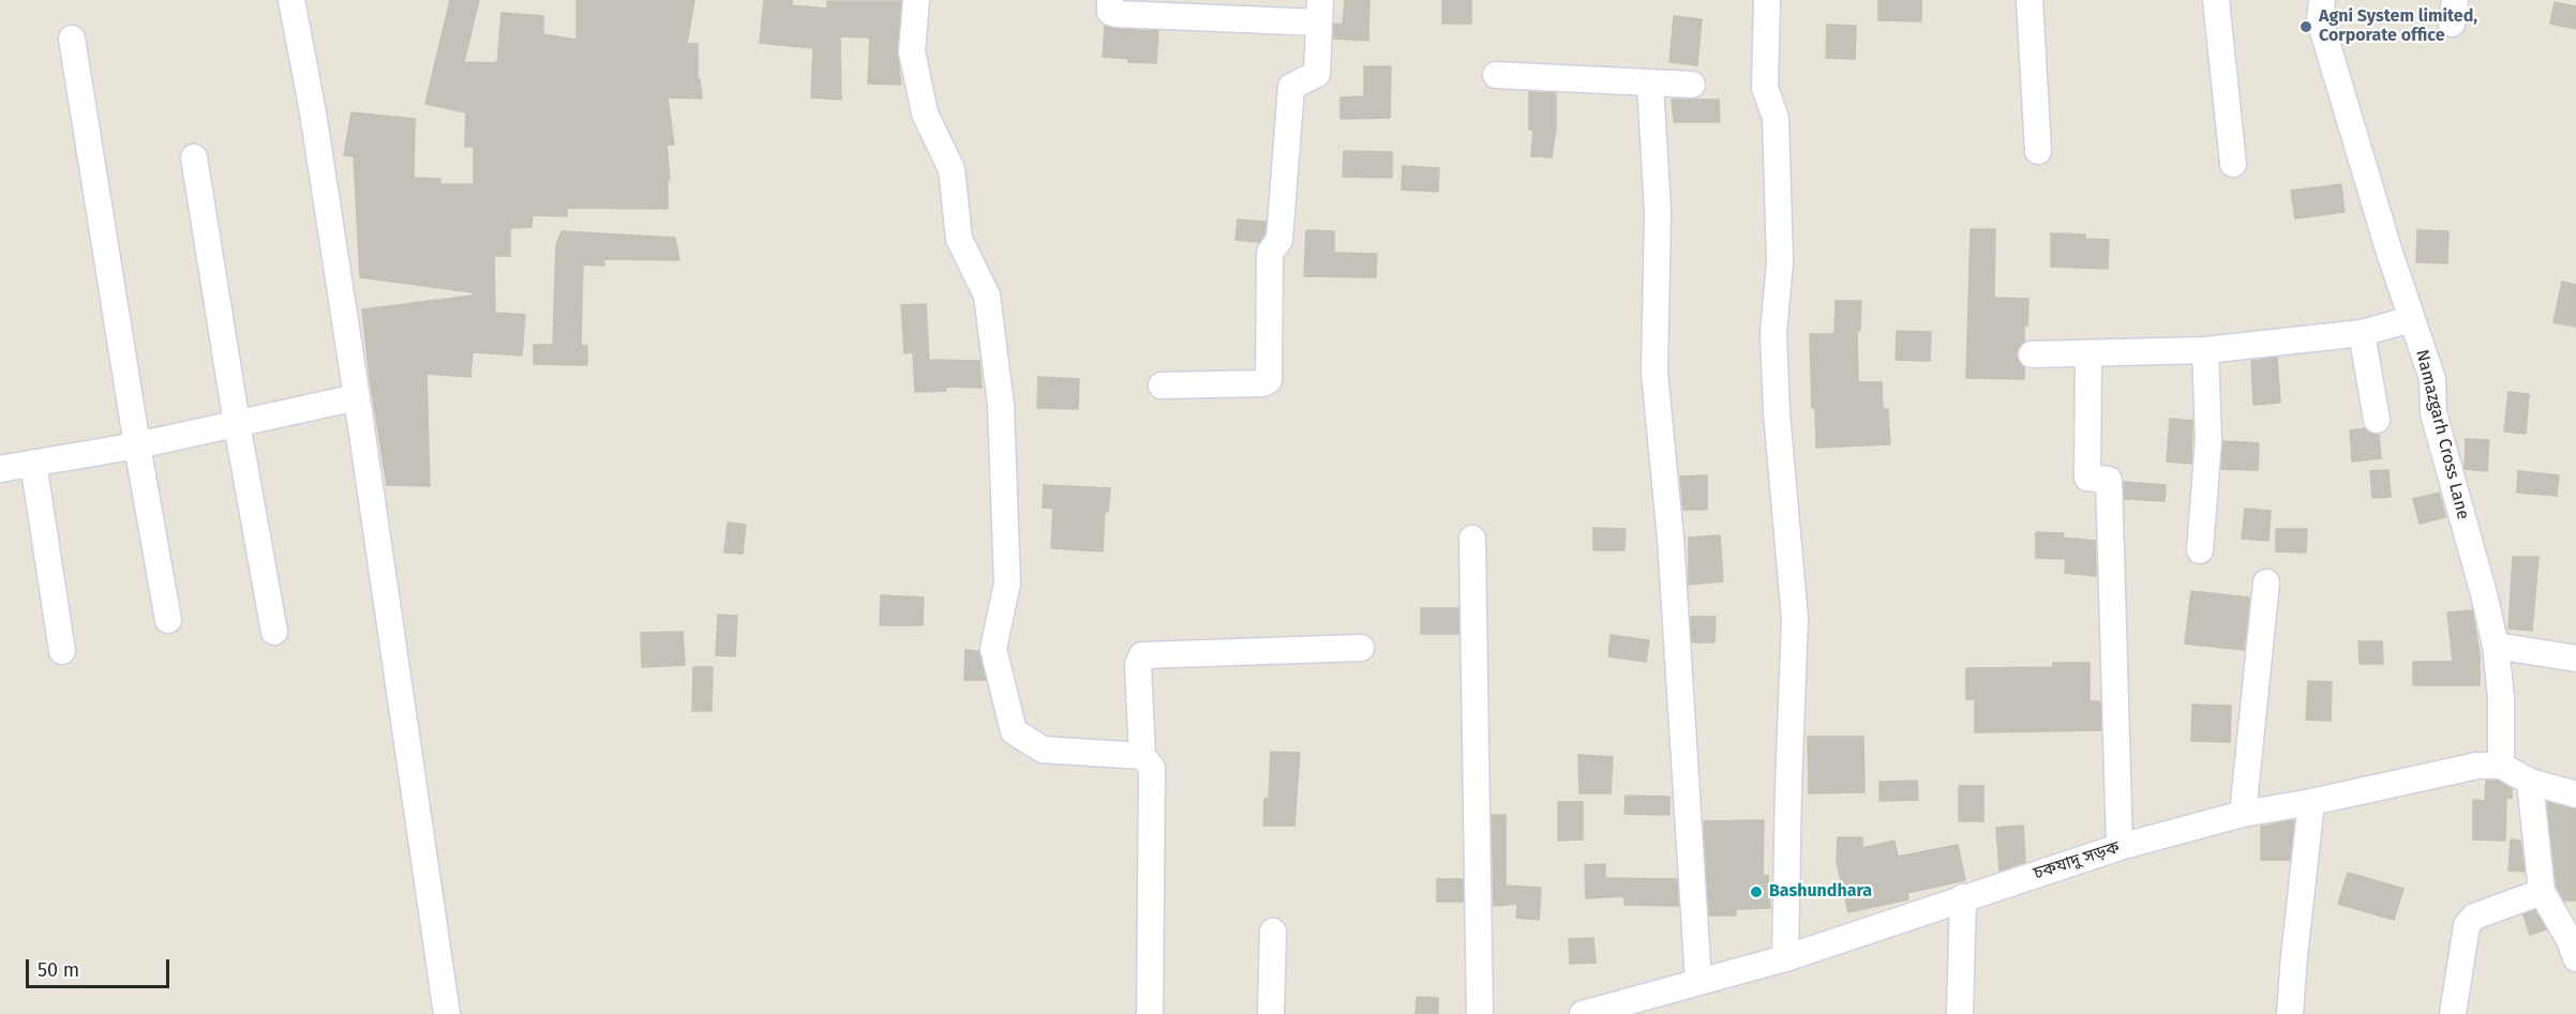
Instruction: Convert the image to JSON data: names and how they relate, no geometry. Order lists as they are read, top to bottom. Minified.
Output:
{"streets":{"street":["Namazgarh Cross Lane","চকযাদু সড়ক"]},"crossings":[["Namazgarh Cross Lane","চকযাদু সড়ক"]],"places":["Agni System limited, Corporate office","Bashundhara"],"scale_bar":"50 m"}
